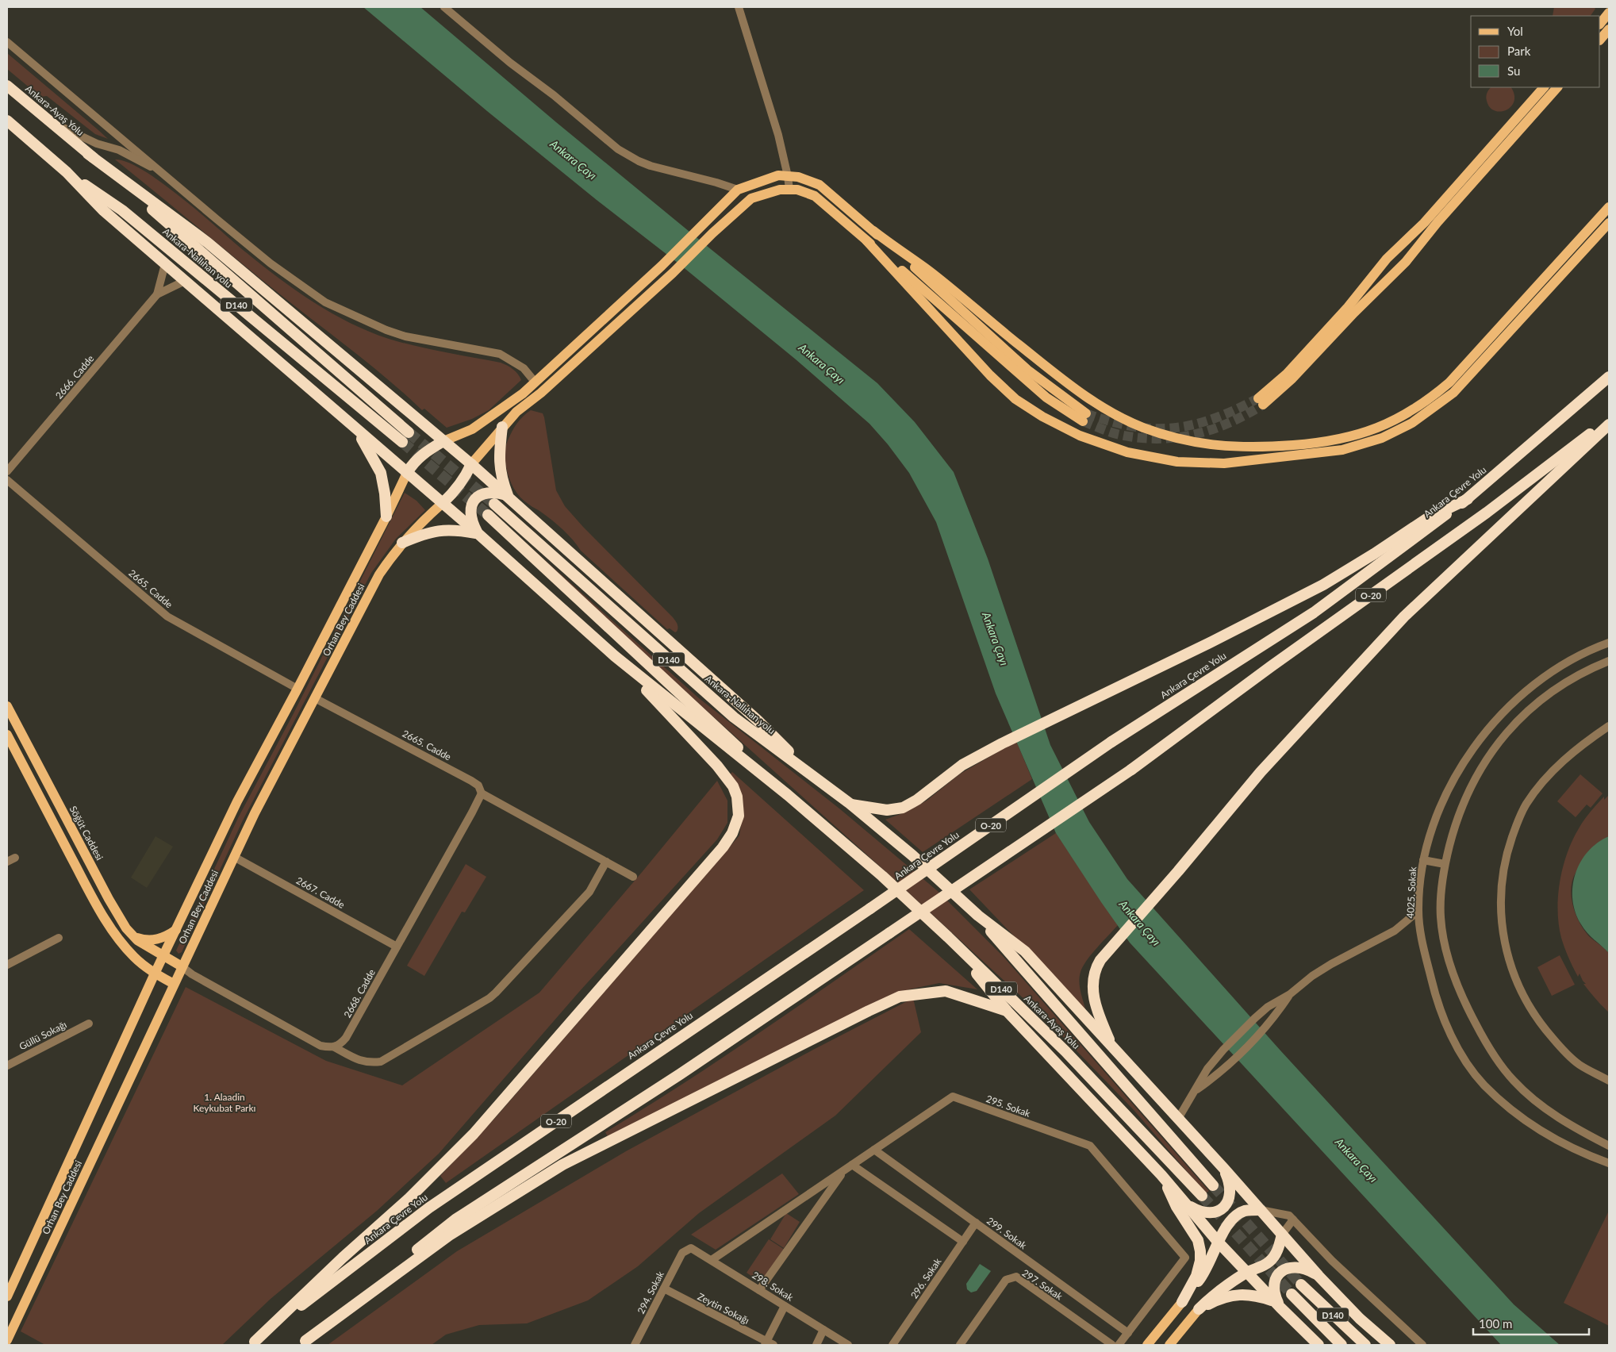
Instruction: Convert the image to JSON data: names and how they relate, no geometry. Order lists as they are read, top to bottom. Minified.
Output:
{"streets":{"highway":["Ankara-Ayaş Yolu","Ankara-Nallıhan yolu","D140","Ankara Çevre Yolu","O-20"],"main road":["Orhan Bey Caddesi","Söğüt Caddesi"],"street":["2666. Cadde","2665. Cadde","2667. Cadde","4025. Sokak","2668. Cadde","Güllü Sokağı","295. Sokak","299. Sokak","296. Sokak","297. Sokak","298. Sokak","294. Sokak","Zeytin Sokağı"]},"crossings":[["Ankara-Ayaş Yolu","Ankara-Nallıhan yolu"],["Ankara-Ayaş Yolu","D140"],["2665. Cadde","Orhan Bey Caddesi"],["2665. Cadde","2668. Cadde"],["Orhan Bey Caddesi","Söğüt Caddesi"],["Orhan Bey Caddesi","2667. Cadde"],["2667. Cadde","2668. Cadde"],["295. Sokak","299. Sokak"],["295. Sokak","298. Sokak"],["299. Sokak","296. Sokak"],["298. Sokak","294. Sokak"],["294. Sokak","Zeytin Sokağı"]],"water":["Ankara Çayı"],"parks":["1. Alaadin Keykubat Parkı"],"legend":["Yol","Park","Su"],"scale_bar":"100 m"}
